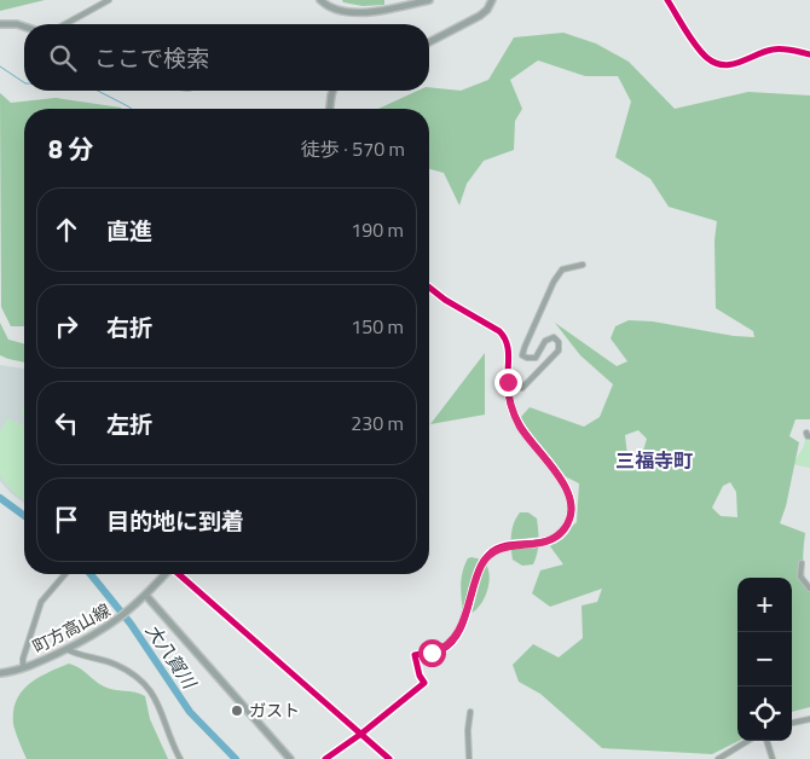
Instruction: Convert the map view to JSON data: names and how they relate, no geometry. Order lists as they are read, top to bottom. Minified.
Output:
{"streets":{"street":["町方高山線"]},"districts":["三福寺町"],"water":["大八賀川"],"places":["ガスト"],"page":{"search":"ここで検索","heading":["8 分","徒歩 · 570 m"],"list":[["直進","190 m"],["右折","150 m"],["左折","230 m"],"目的地に到着"],"map_buttons":["+","−"]}}
